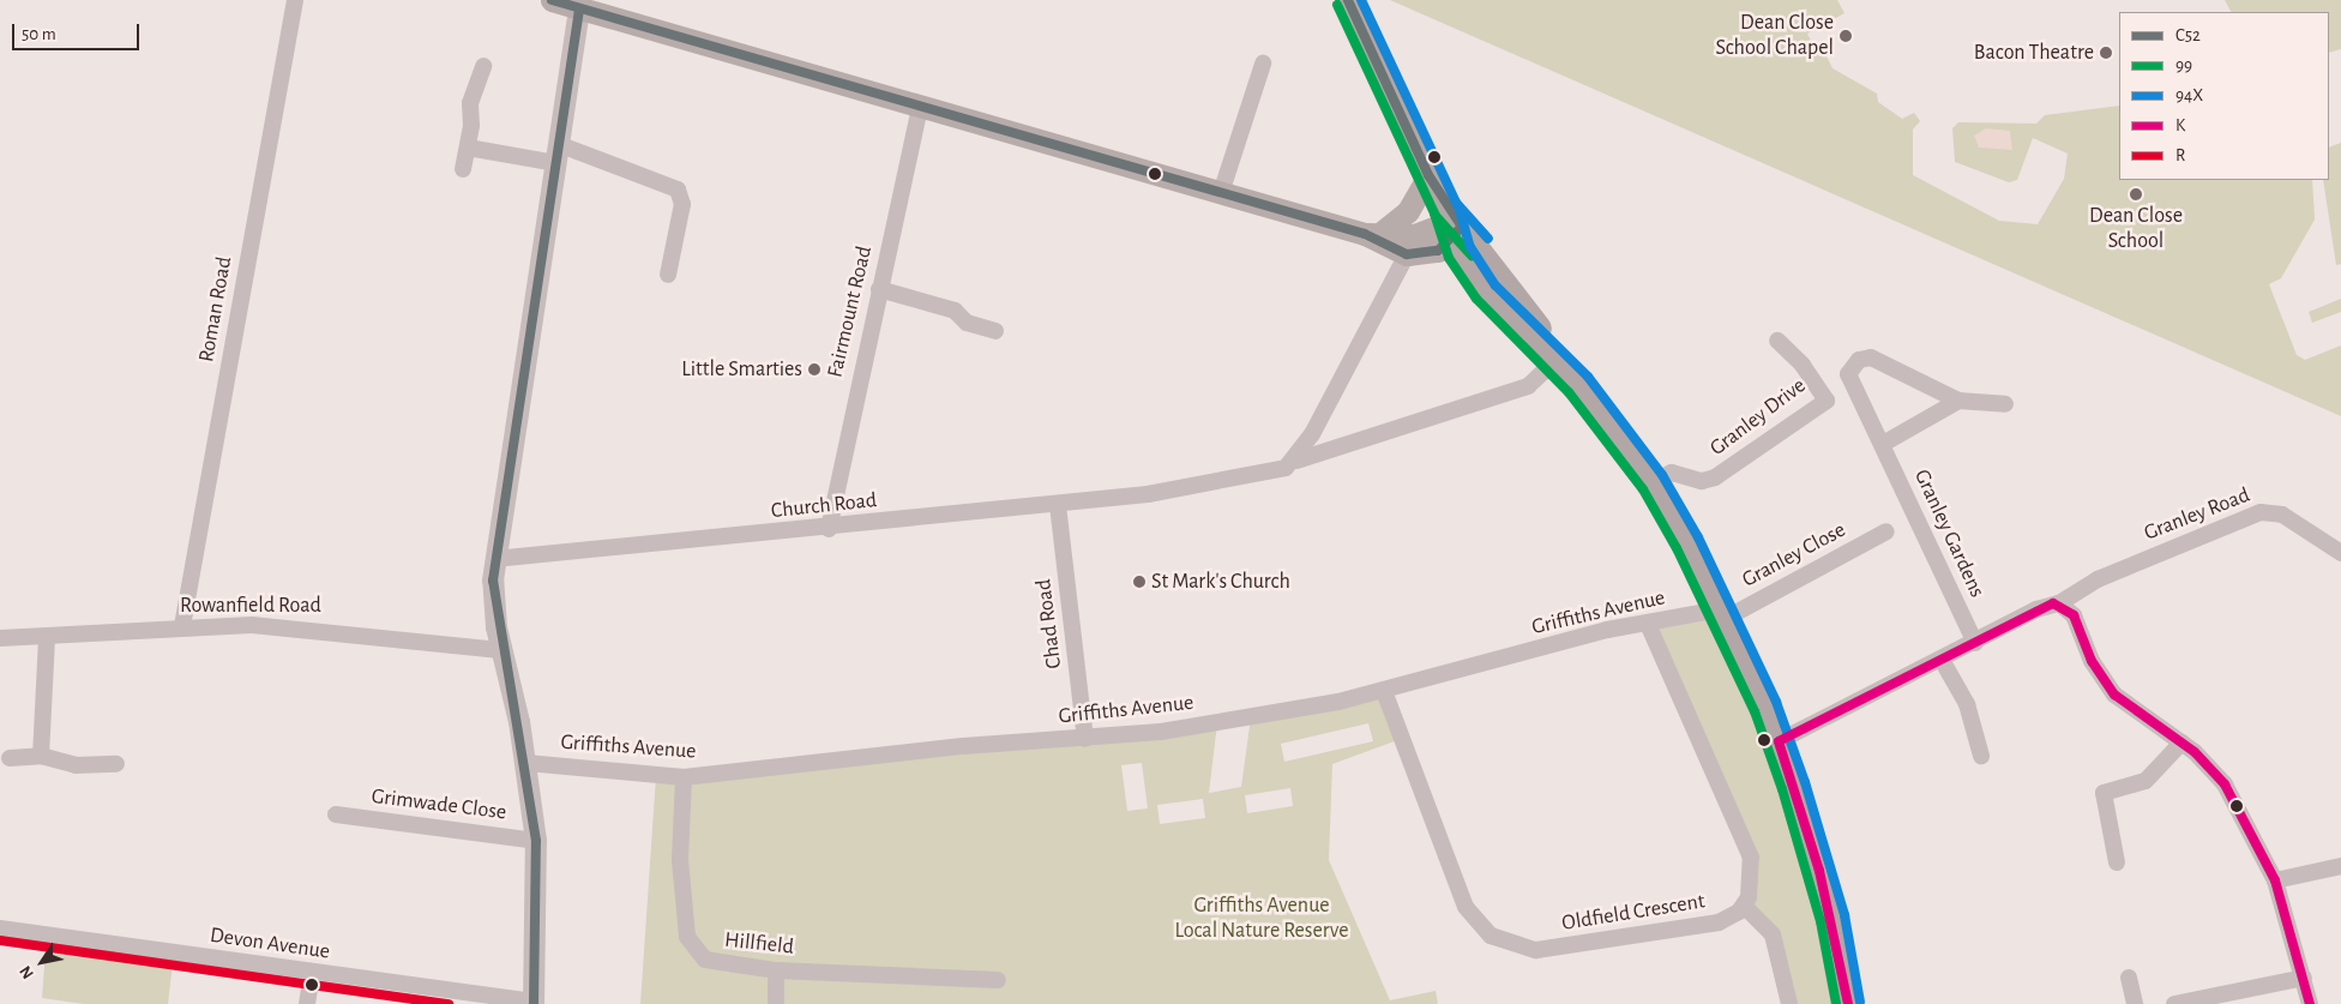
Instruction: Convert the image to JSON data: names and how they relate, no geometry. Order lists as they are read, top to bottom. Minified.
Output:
{"streets":{"street":["Roman Road","Fairmount Road","Granley Drive","Church Road","Granley Road","Granley Gardens","Granley Close","Rowanfield Road","Griffiths Avenue","Chad Road","Grimwade Close","Oldfield Crescent","Devon Avenue","Hillfield"]},"crossings":[["Roman Road","Rowanfield Road"],["Fairmount Road","Church Road"],["Church Road","Chad Road"],["Granley Road","Granley Gardens"],["Granley Close","Griffiths Avenue"],["Griffiths Avenue","Chad Road"],["Griffiths Avenue","Oldfield Crescent"],["Griffiths Avenue","Hillfield"]],"parks":["Griffiths Avenue Local Nature Reserve"],"places":["Dean Close School Chapel","Bacon Theatre","Dean Close School","Little Smarties","St Mark's Church"],"lines":["transit line C52","transit line 94X","transit line 99","transit line K","transit line R"],"legend":["C52","99","94X","K","R"],"scale_bar":"50 m","north":"bottom left"}
